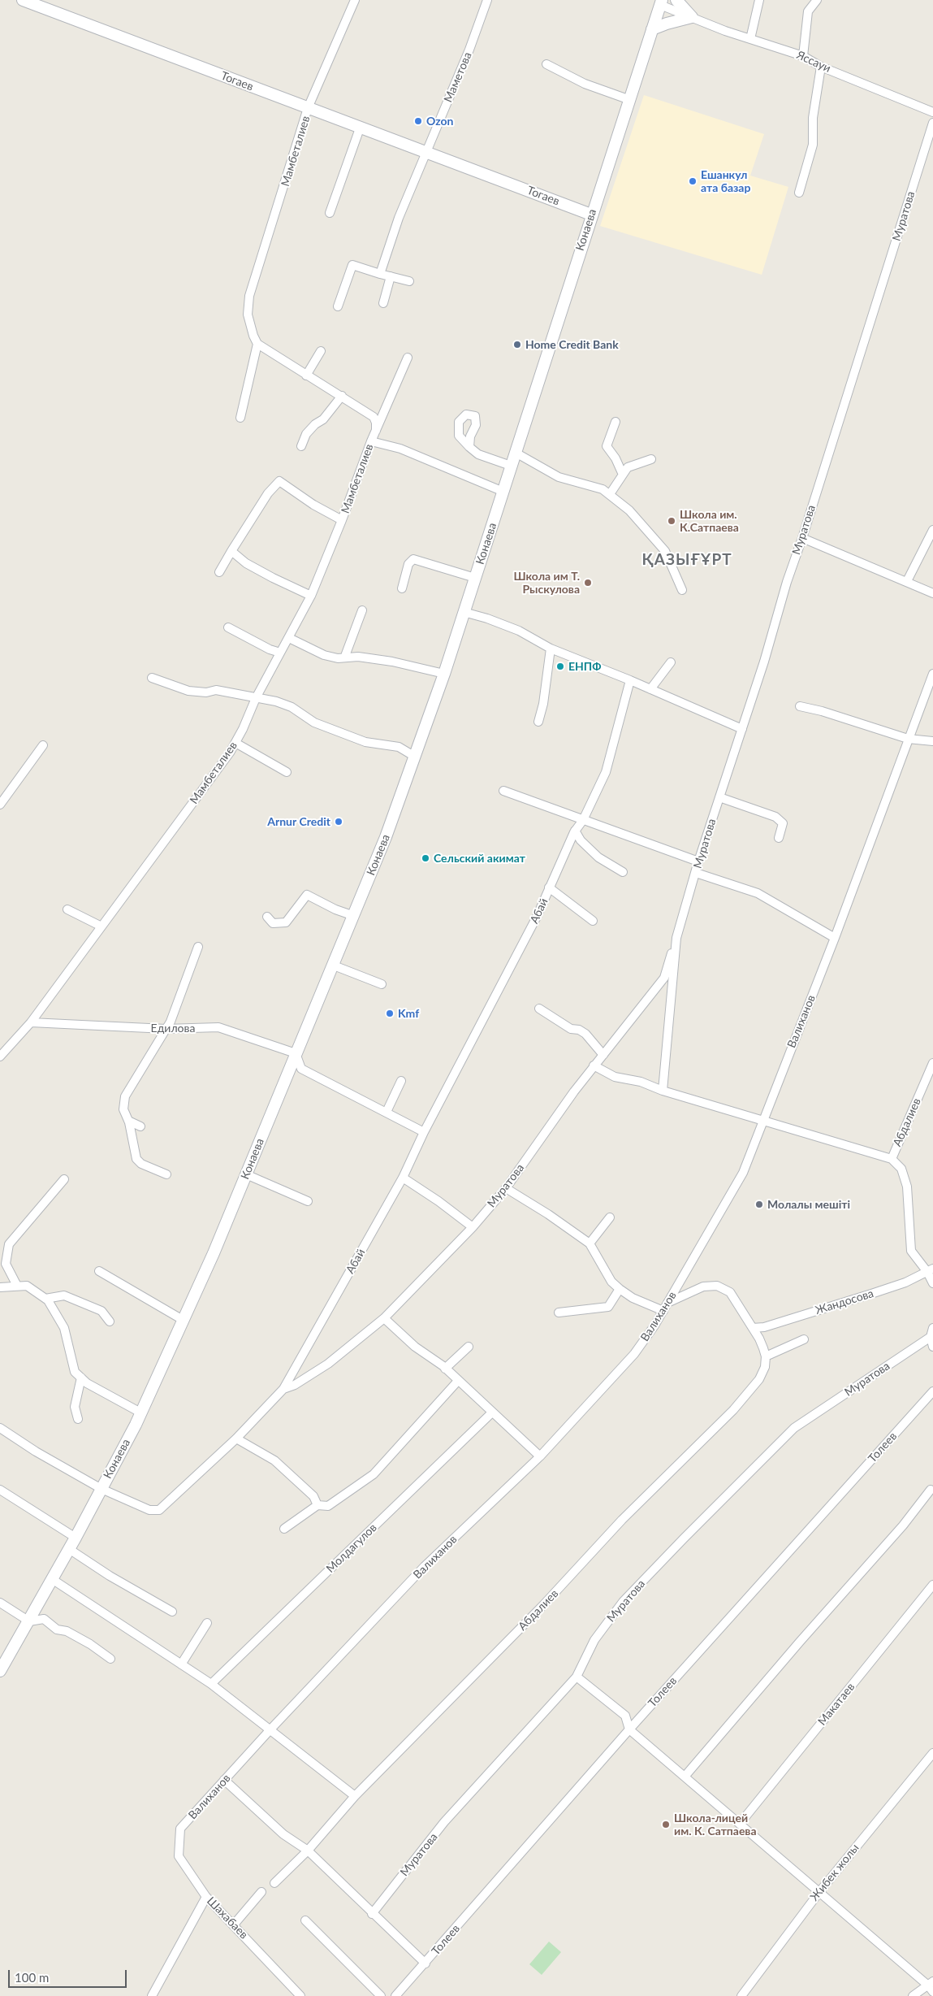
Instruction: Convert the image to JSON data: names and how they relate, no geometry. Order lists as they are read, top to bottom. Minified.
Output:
{"streets":{"main road":["Тогаев","Конаева"],"street":["Яссауи","Маметова","Мамбеталиев","Муратова","Абай","Валиханов","Едилова","Абдалиев","Жандосова","Толеев","Молдагулов","Макатаев","Жибек жолы","Шахабаев"]},"crossings":[["Яссауи","Конаева"],["Маметова","Тогаев"],["Тогаев","Мамбеталиев"],["Тогаев","Конаева"],["Мамбеталиев","Едилова"],["Муратова","Абай"],["Конаева","Едилова"],["Валиханов","Шахабаев"]],"districts":["ҚАЗЫҒҰРТ"],"places":["Ozon","Ешанкул ата базар","Home Credit Bank","Школа им. К.Сатпаева","Школа им Т. Рыскулова","ЕНПФ","Arnur Credit","Сельский акимат","Kmf","Молалы мешіті","Школа-лицей им. К. Сатпаева"],"scale_bar":"100 m"}
